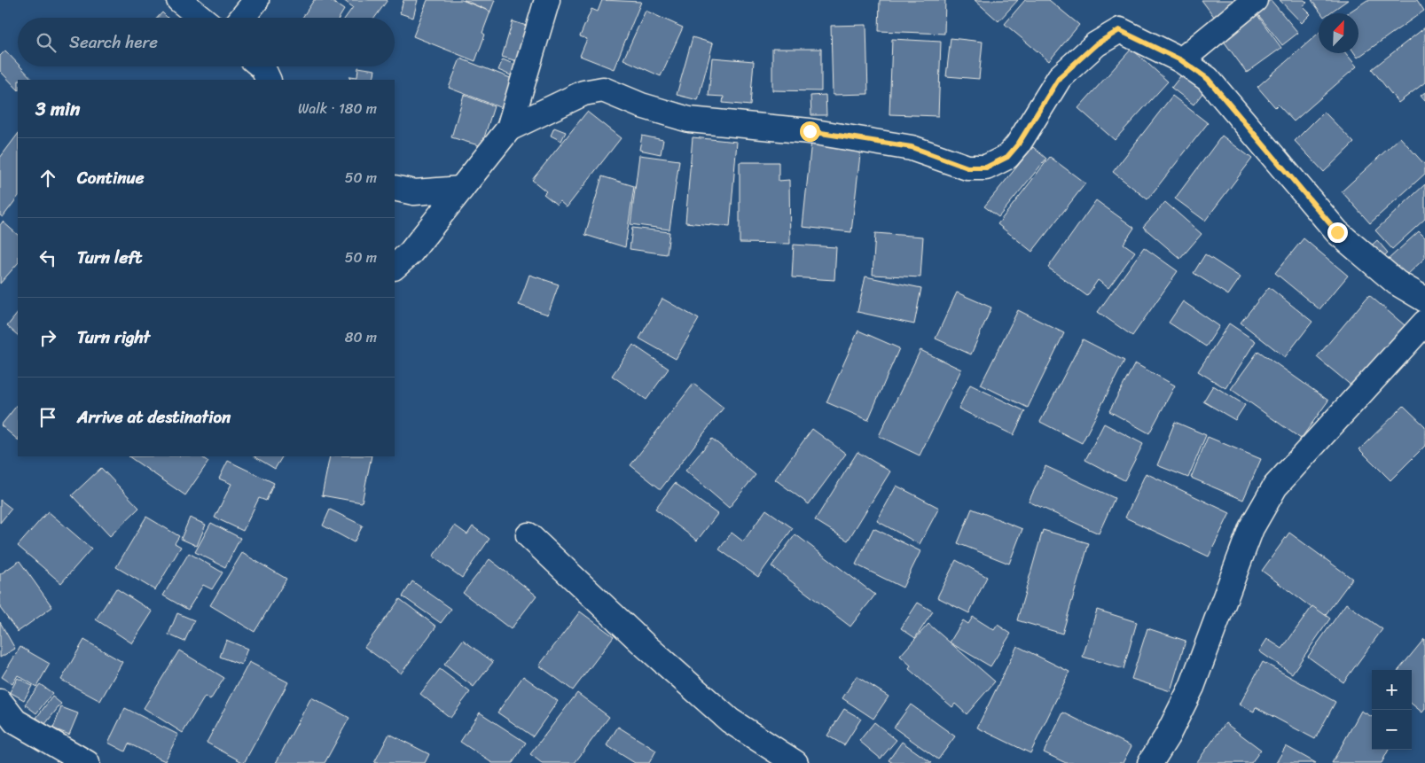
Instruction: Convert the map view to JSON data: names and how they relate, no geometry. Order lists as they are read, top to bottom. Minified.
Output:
{"north":"top right","page":{"search":"Search here","heading":["3 min","Walk · 180 m"],"list":[["Continue","50 m"],["Turn left","50 m"],["Turn right","80 m"],"Arrive at destination"],"map_buttons":["+","−"]}}
